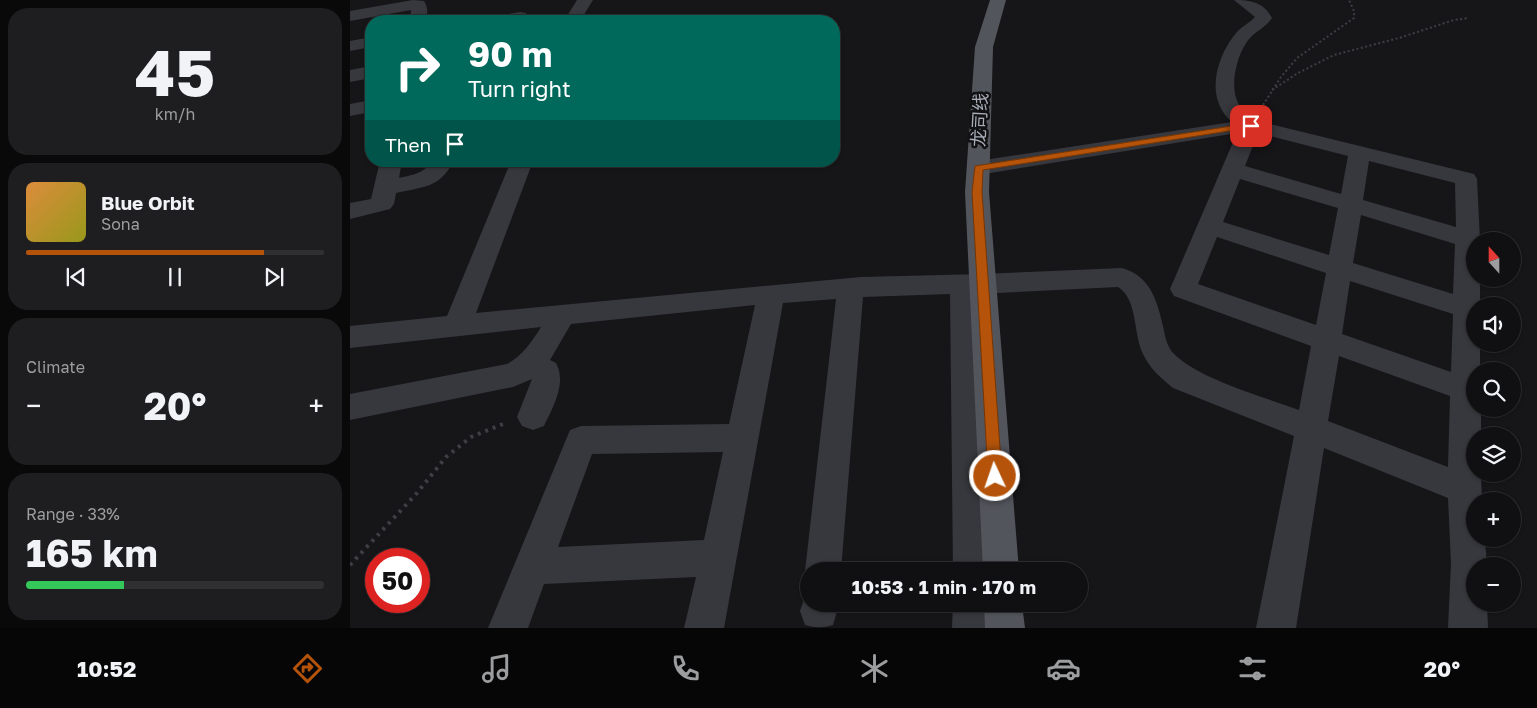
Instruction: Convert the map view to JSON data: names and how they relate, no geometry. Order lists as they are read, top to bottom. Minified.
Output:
{"streets":{"main road":["龙司线"]},"north":"top","page":{"tile":[["45","km/h"],"Climate",["Range · 33%","165 km"]],"turn":["90 m","Turn right"],"then":"Then","song":["Blue Orbit","Sona"],"map_buttons":["+","−"],"heat":["−","20°","+"],"limit":"50","trip":"10:53 · 1 min · 170 m","tabs":["10:52","20°"]}}
